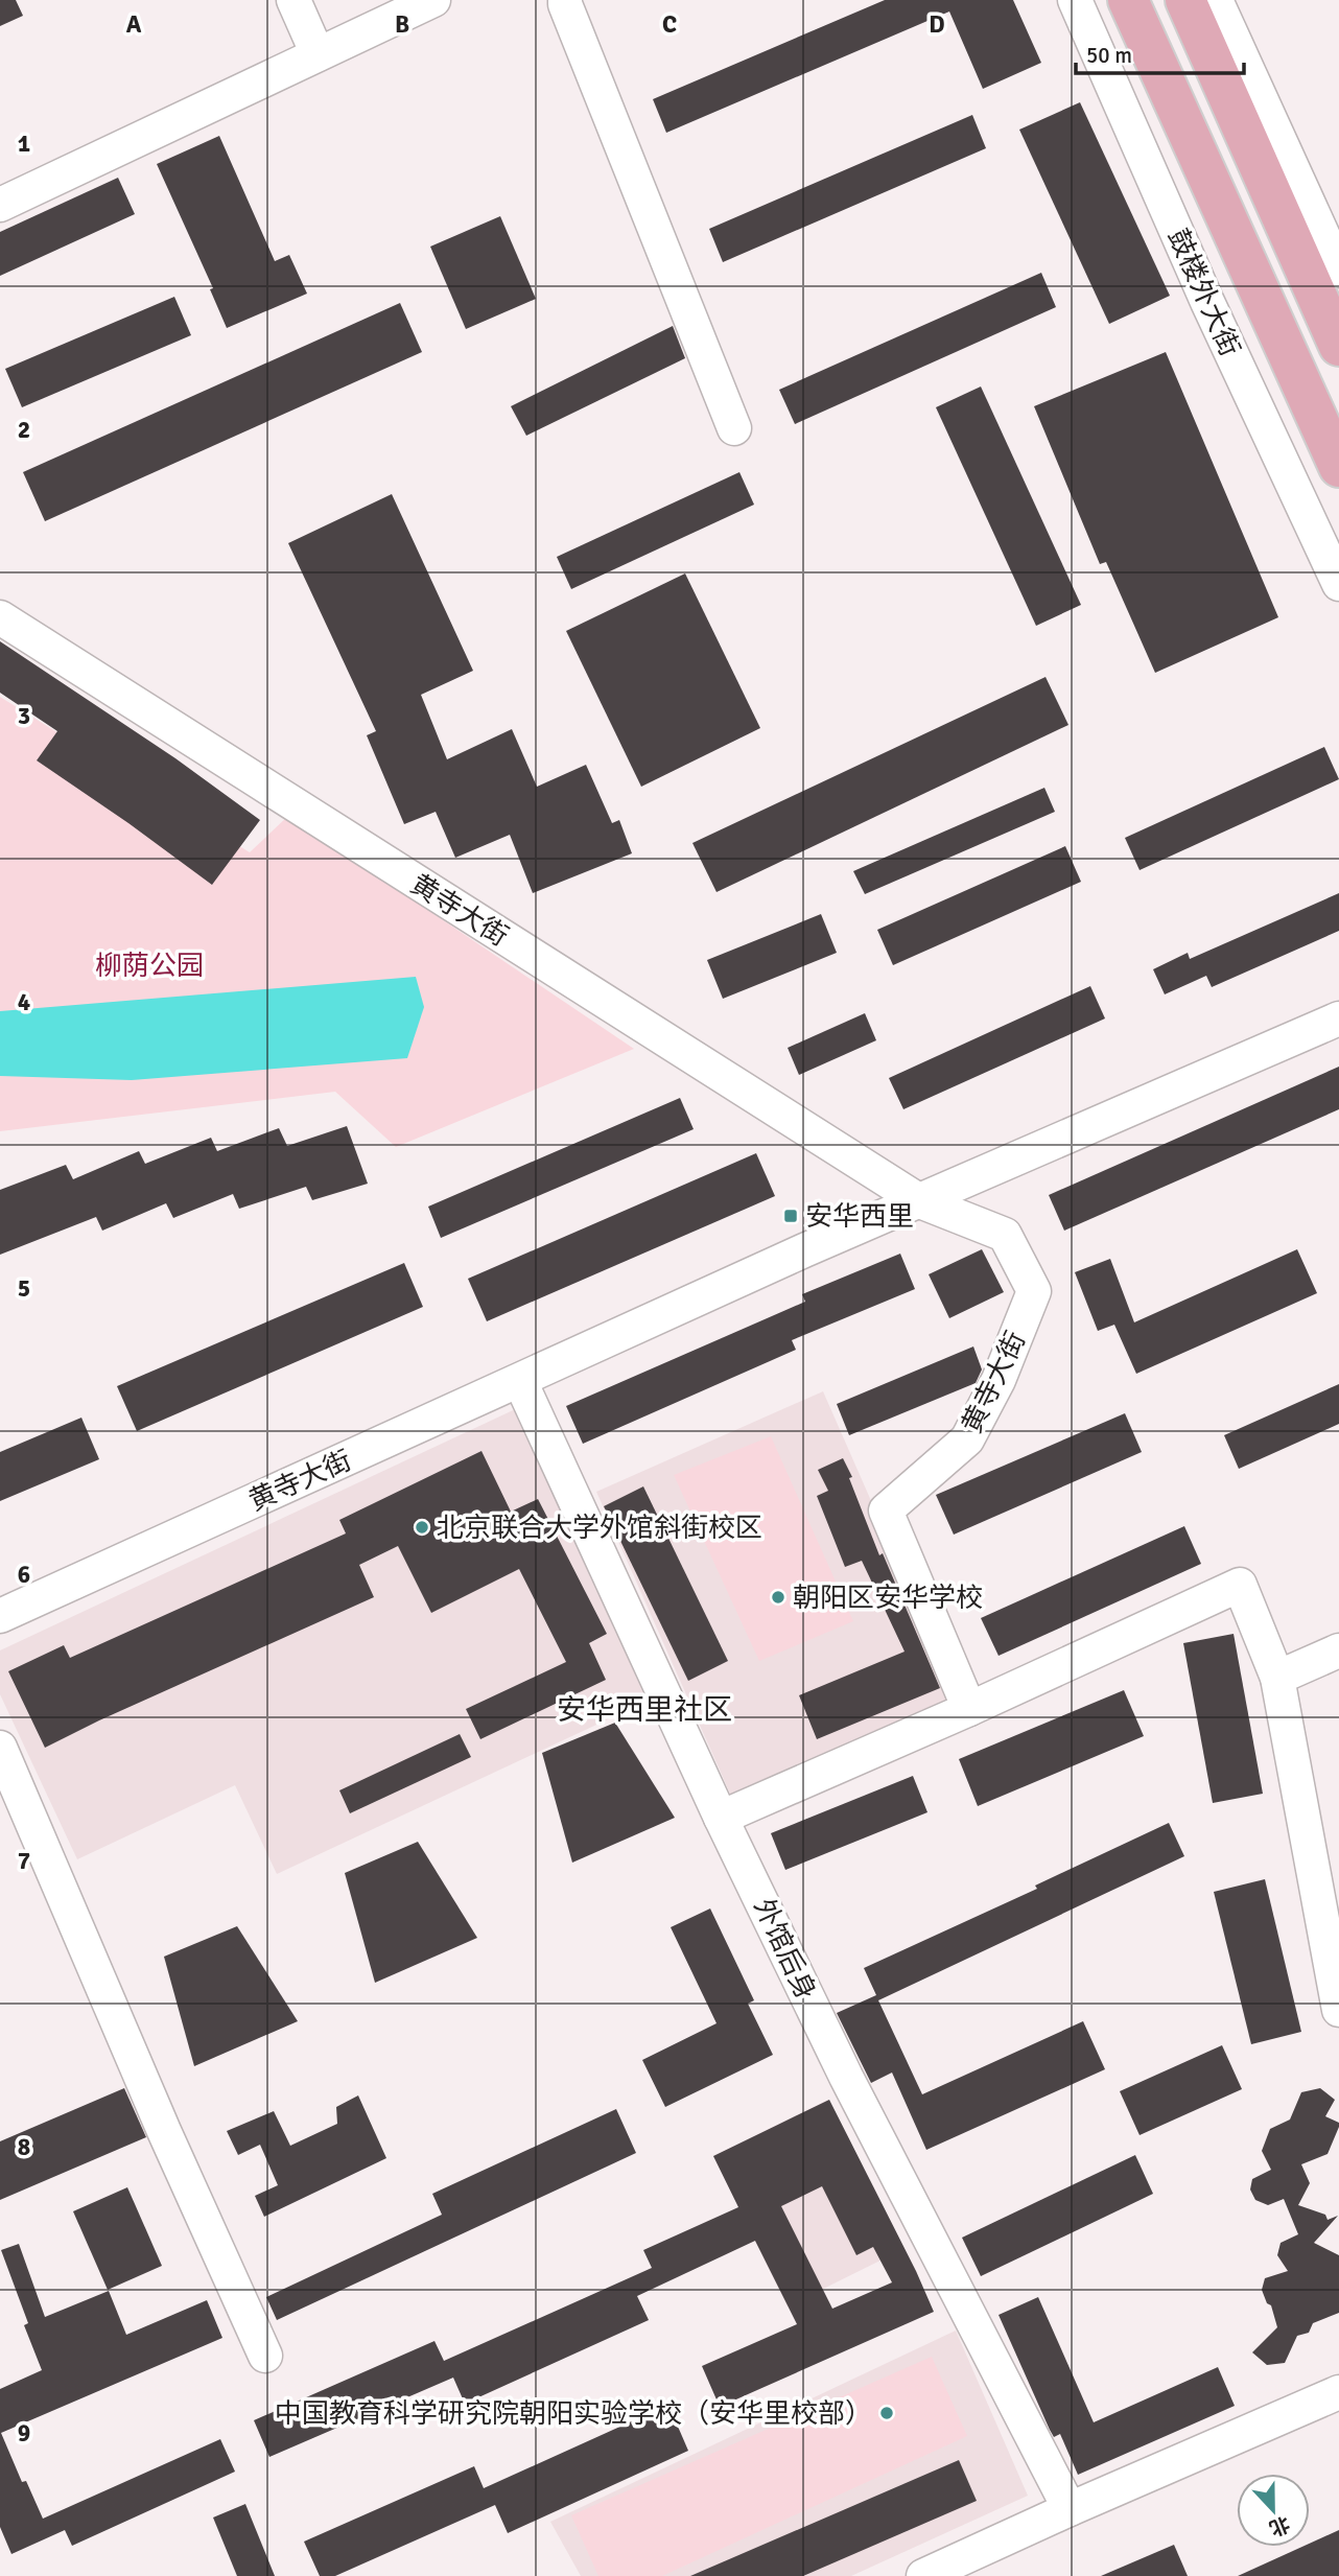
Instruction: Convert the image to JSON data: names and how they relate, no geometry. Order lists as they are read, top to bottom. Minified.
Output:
{"streets":{"main road":["鼓楼外大街"],"street":["黄寺大街","外馆后身"]},"crossings":[["黄寺大街","外馆后身"]],"districts":["安华西里社区"],"parks":["柳荫公园"],"places":{"transit":["安华西里"],"other":["北京联合大学外馆斜街校区","朝阳区安华学校","中国教育科学研究院朝阳实验学校（安华里校部）"]},"scale_bar":"50 m","north":"bottom","grid":{"columns":["A","B","C","D"],"rows":["1","2","3","4","5","6","7","8","9"]}}
